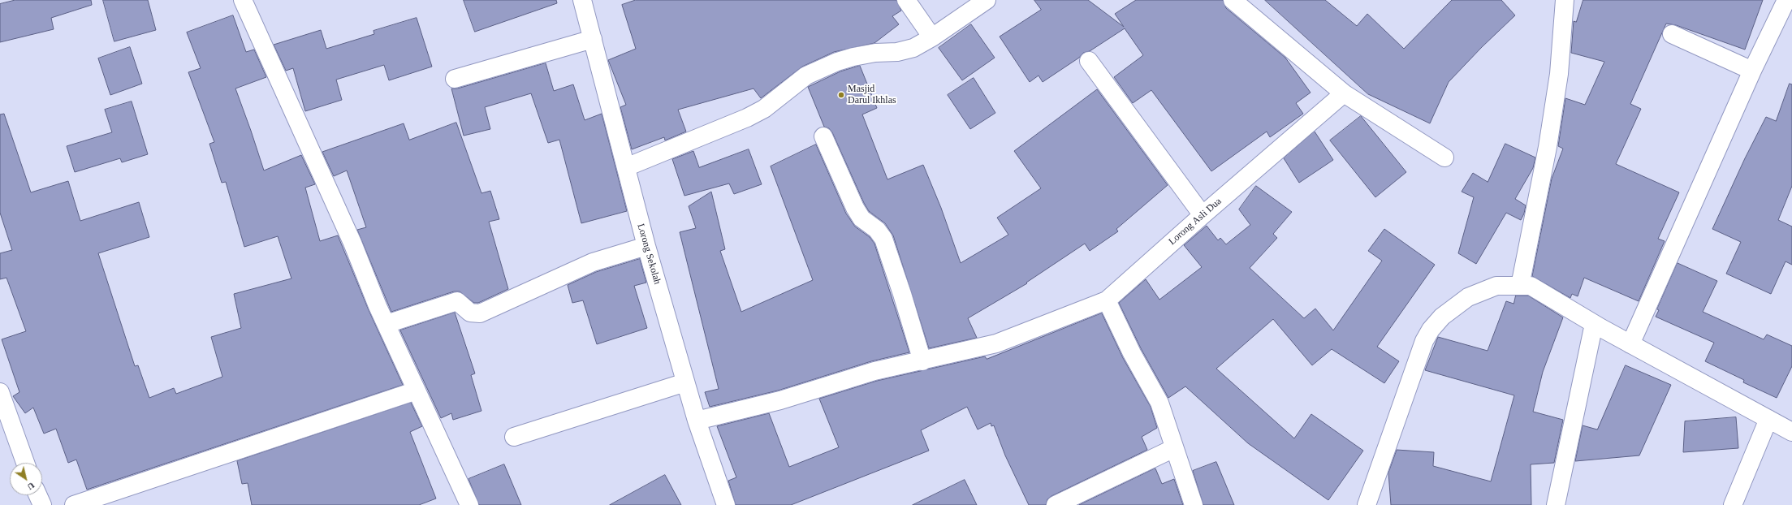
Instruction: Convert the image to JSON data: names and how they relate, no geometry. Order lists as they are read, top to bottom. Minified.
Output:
{"streets":{"street":["Lorong Asli Dua","Lorong Sekolah"]},"places":["Masjid Darul Ikhlas"],"north":"bottom right"}
